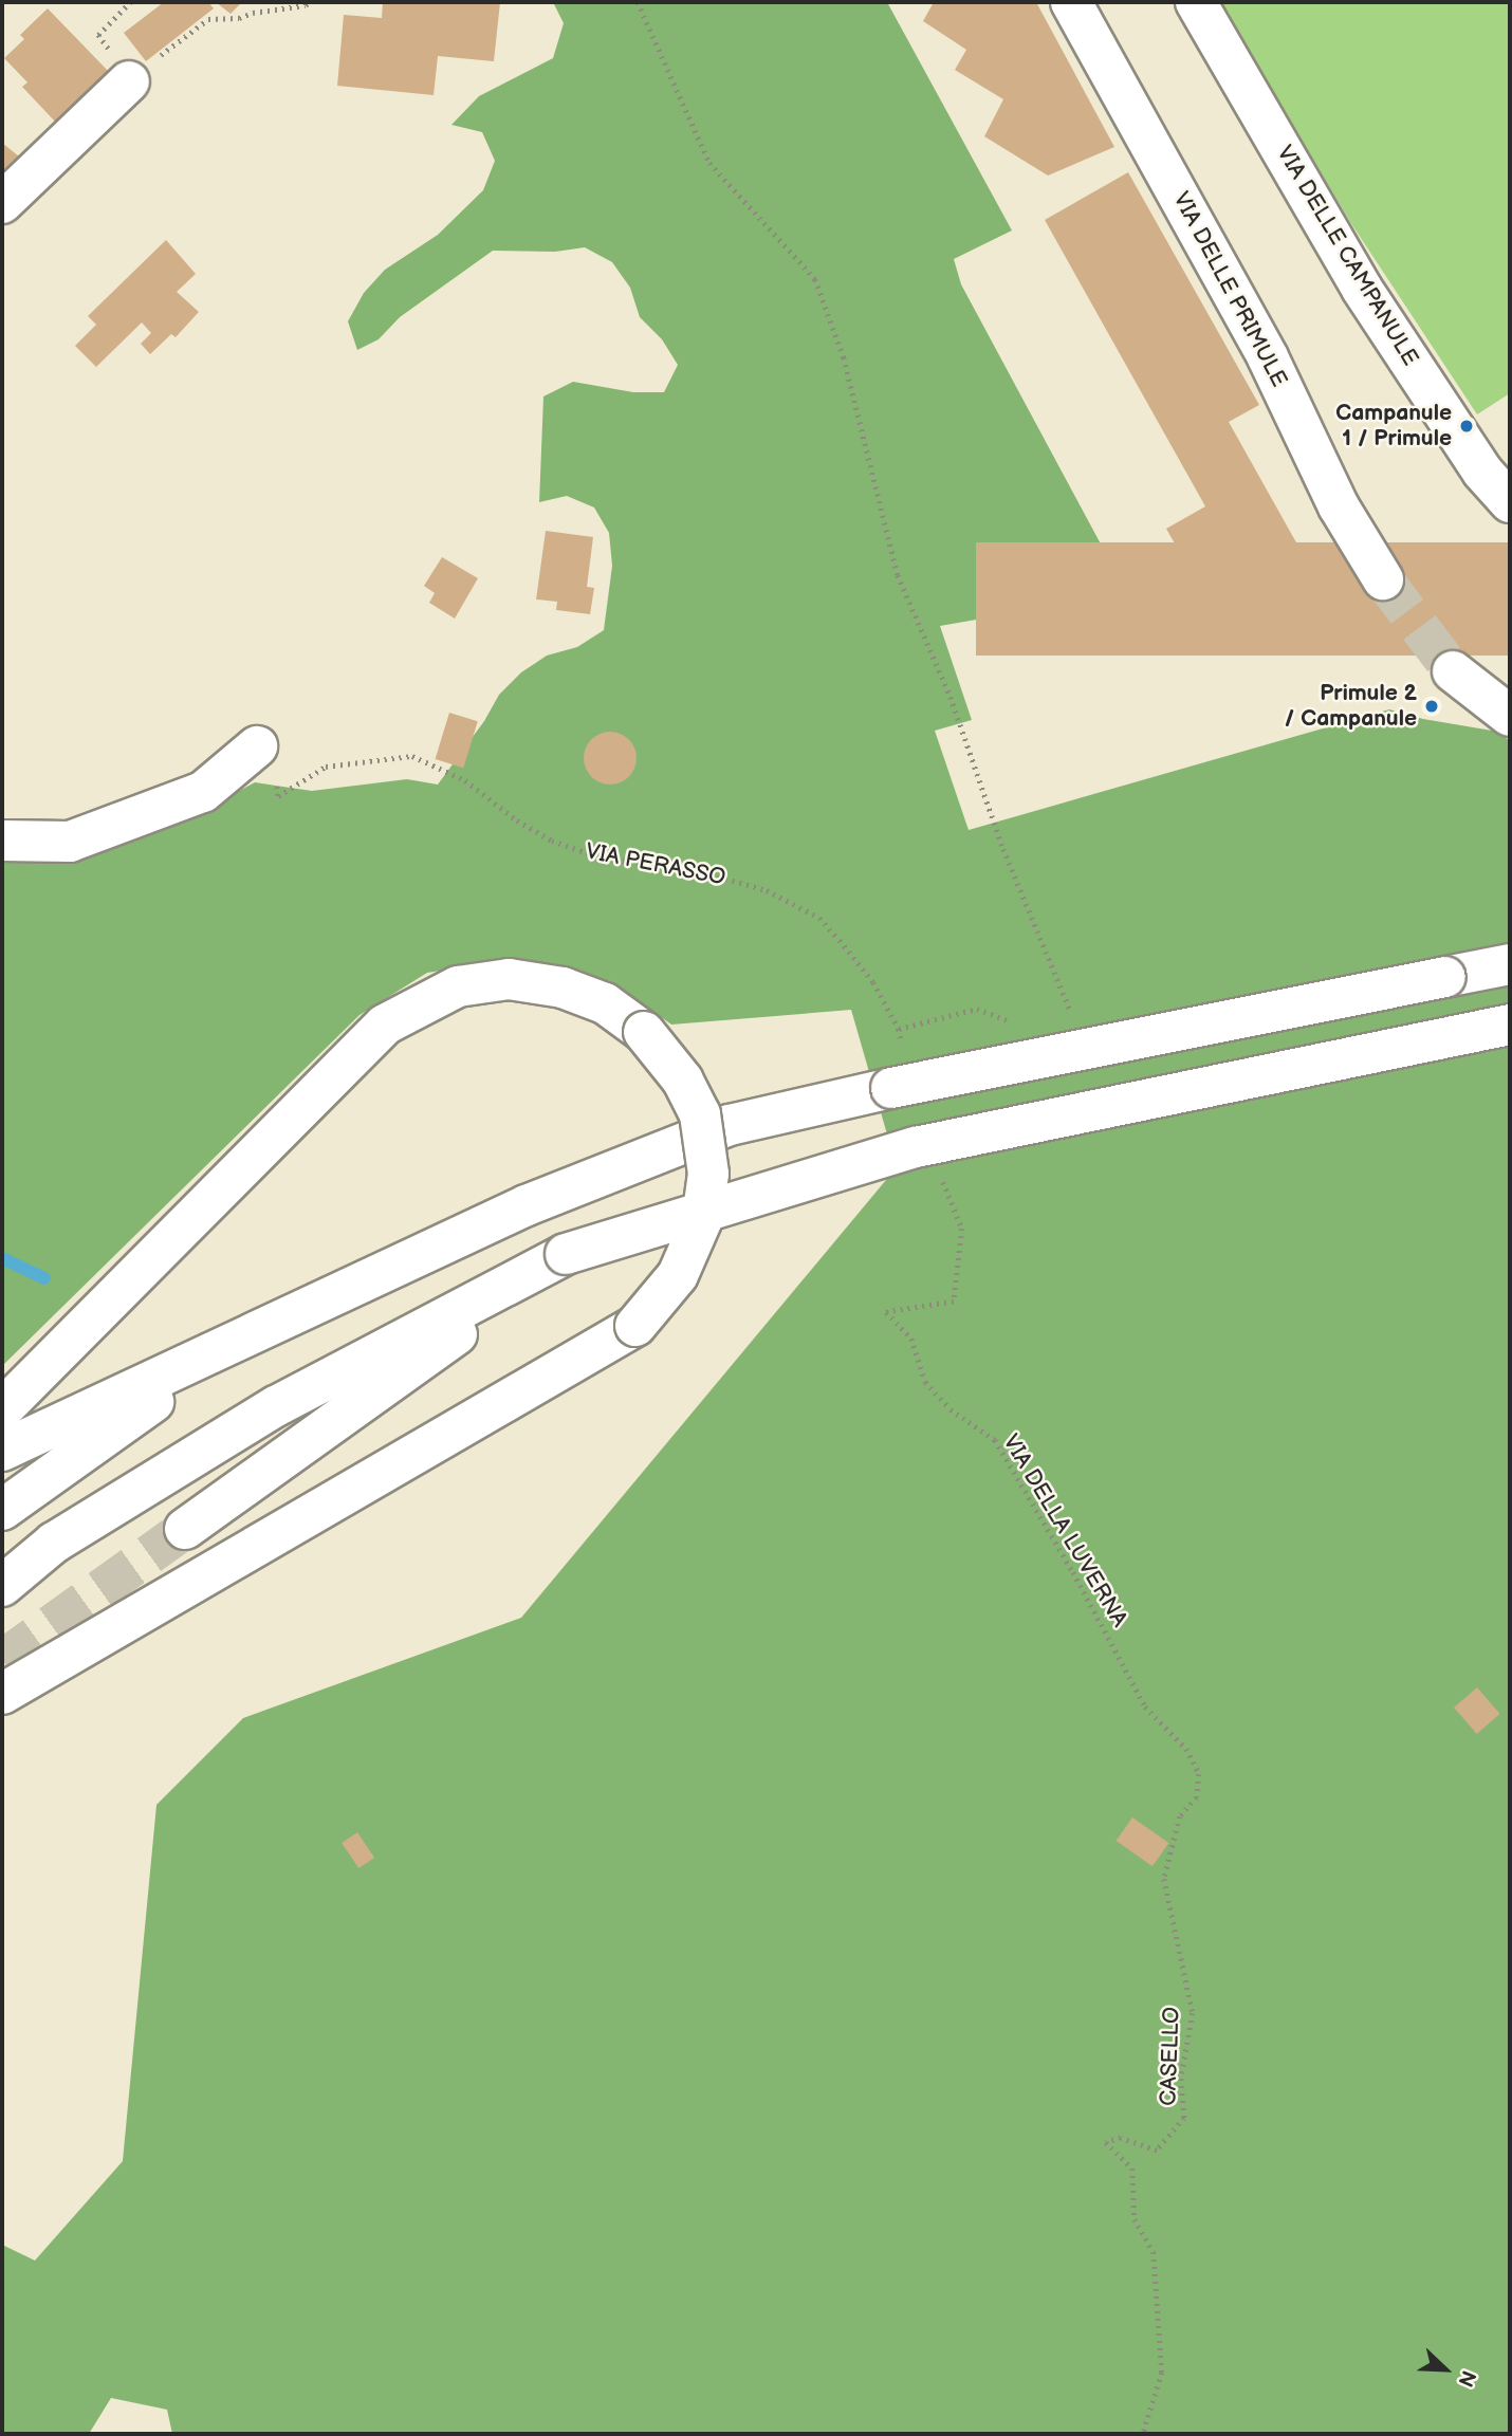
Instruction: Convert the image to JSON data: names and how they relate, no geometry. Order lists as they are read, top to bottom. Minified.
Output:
{"streets":{"main road":["VIA DELLE CAMPANULE","VIA DELLE PRIMULE"],"path":["VIA PERASSO","VIA DELLA LUVERNA","CASELLO"]},"crossings":[["VIA DELLA LUVERNA","CASELLO"]],"places":["Campanule 1 / Primule","Primule 2 / Campanule"],"north":"bottom right"}
